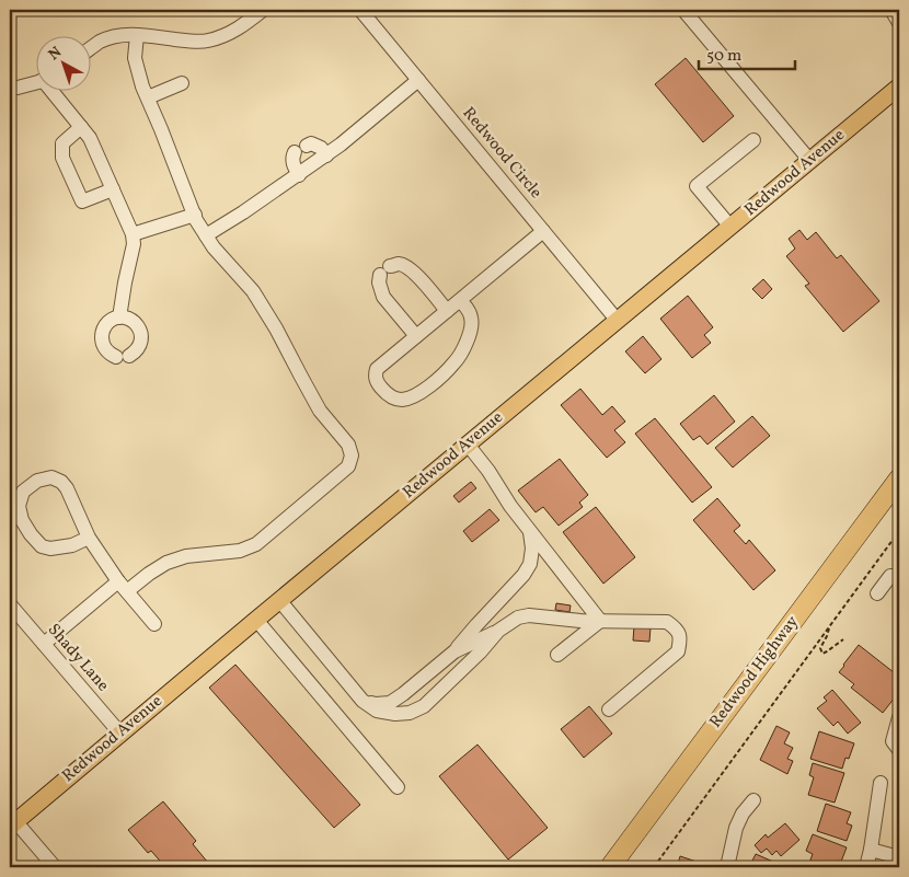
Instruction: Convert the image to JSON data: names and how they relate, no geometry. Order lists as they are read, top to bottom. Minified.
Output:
{"streets":{"highway":["Redwood Highway"],"main road":["Redwood Avenue"],"street":["Redwood Circle","Shady Lane"]},"crossings":[["Redwood Circle","Redwood Avenue"],["Redwood Avenue","Shady Lane"]],"scale_bar":"50 m","north":"top left"}
